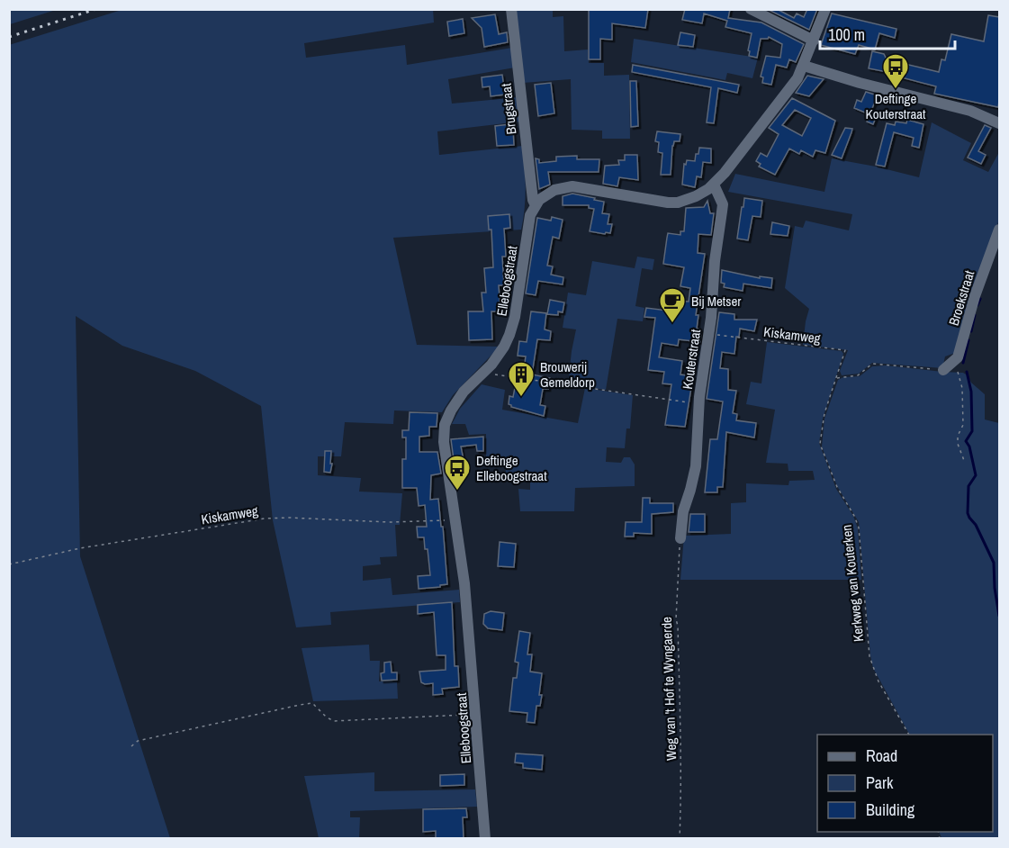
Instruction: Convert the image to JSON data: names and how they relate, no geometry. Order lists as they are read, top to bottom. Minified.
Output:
{"streets":{"street":["Brugstraat","Elleboogstraat","Broekstraat","Kouterstraat"],"path":["Kiskamweg","Kerkweg van Kouterken","Weg van 't Hof te Wyngaerde"]},"crossings":[["Brugstraat","Elleboogstraat"],["Elleboogstraat","Kiskamweg"],["Kiskamweg","Kouterstraat"],["Kiskamweg","Kerkweg van Kouterken"],["Kouterstraat","Weg van 't Hof te Wyngaerde"]],"places":{"bus stop":["Deftinge Kouterstraat","Deftinge Elleboogstraat"],"cafe":["Bij Metser"],"building":["Brouwerij Gemeldorp"]},"legend":["Road","Park","Building"],"scale_bar":"100 m"}
